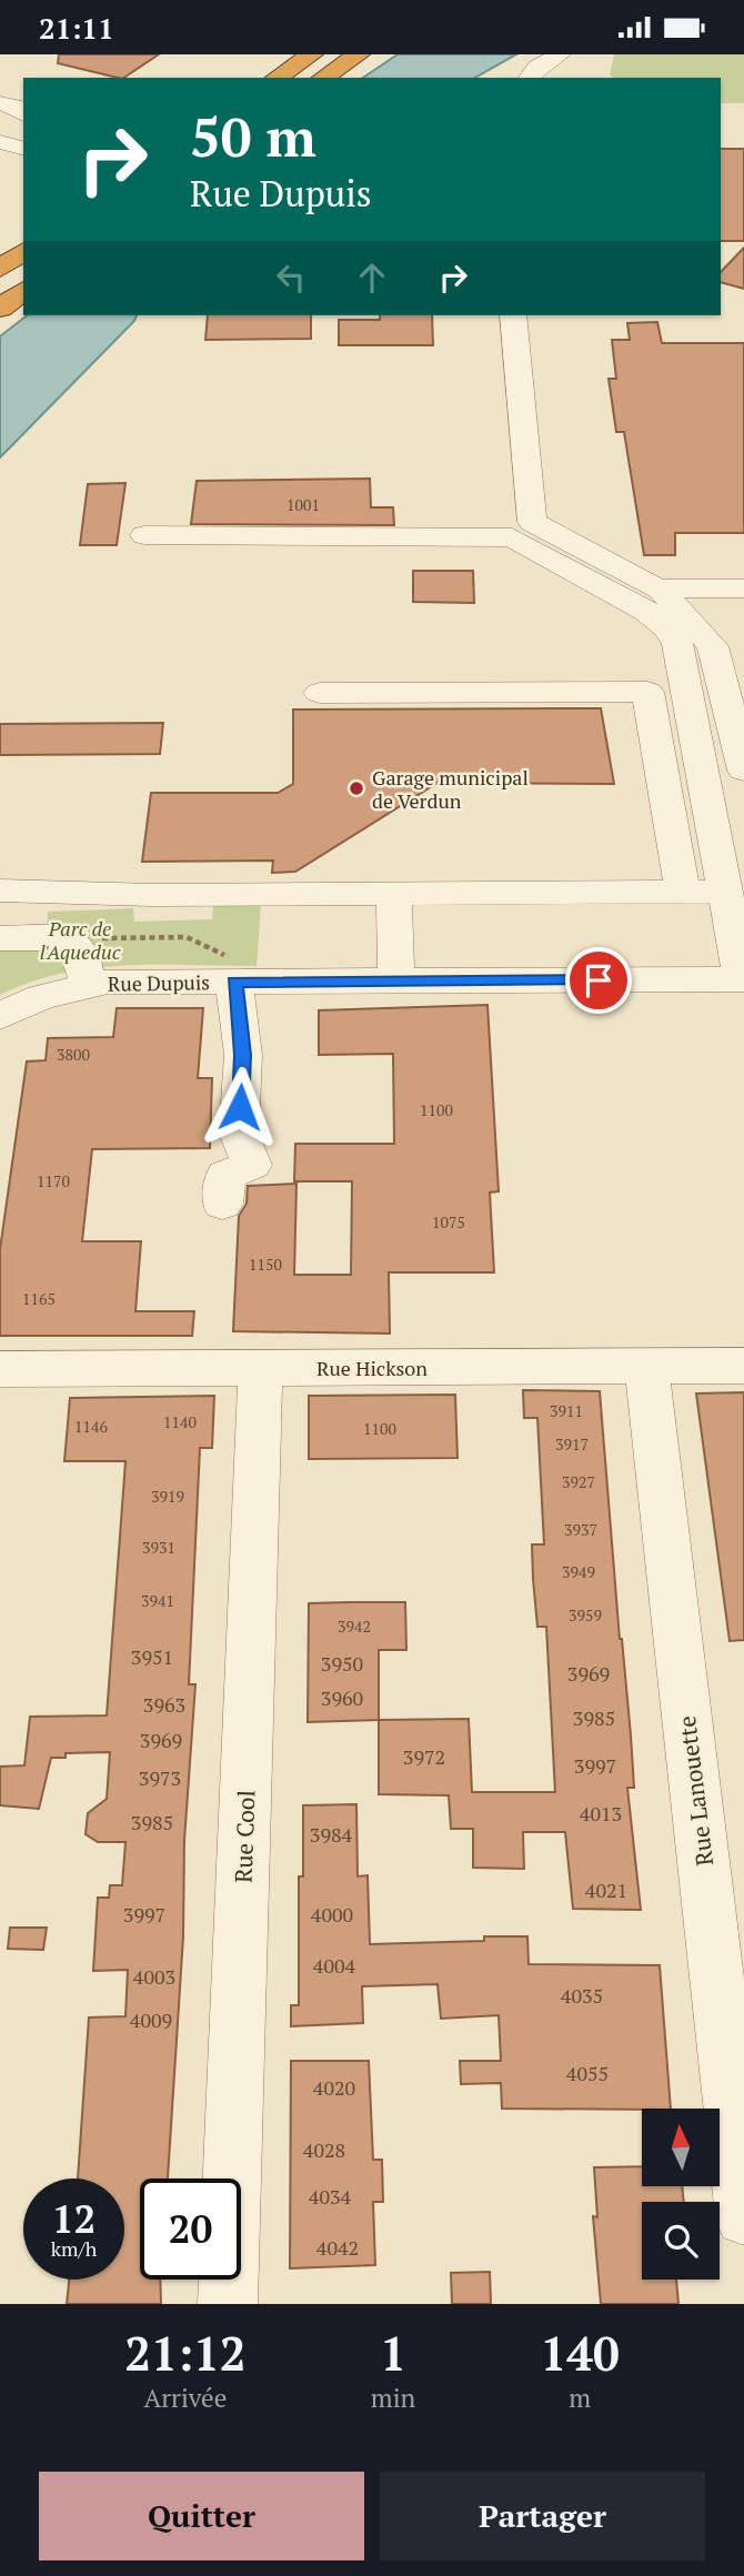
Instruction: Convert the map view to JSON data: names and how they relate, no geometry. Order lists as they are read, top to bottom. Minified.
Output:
{"streets":{"street":["Rue Dupuis","Rue Hickson","Rue Lanouette","Rue Cool"]},"crossings":[["Rue Hickson","Rue Lanouette"],["Rue Hickson","Rue Cool"]],"parks":["Parc de l'Aqueduc"],"places":["Garage municipal de Verdun"],"house_numbers":["1001","3800","1100","1170","1075","1150","1165","3911","1140","1146","1100","3917","3927","3919","3937","3931","3949","3941","3959","3942","3951","3950","3969","3960","3963","3985","3969","3972","3997","3973","4013","3985","3984","4021","3997","4000","4004","4003","4035","4009","4055","4020","4028","4034","4042"],"north":"top","page":{"status":"21:11","turn":["50 m","Rue Dupuis"],"speed":"12 km/h","limit":"20","eta":["21:12","Arrivée","1","min","140","m"],"buttons":["Quitter","Partager"]}}
